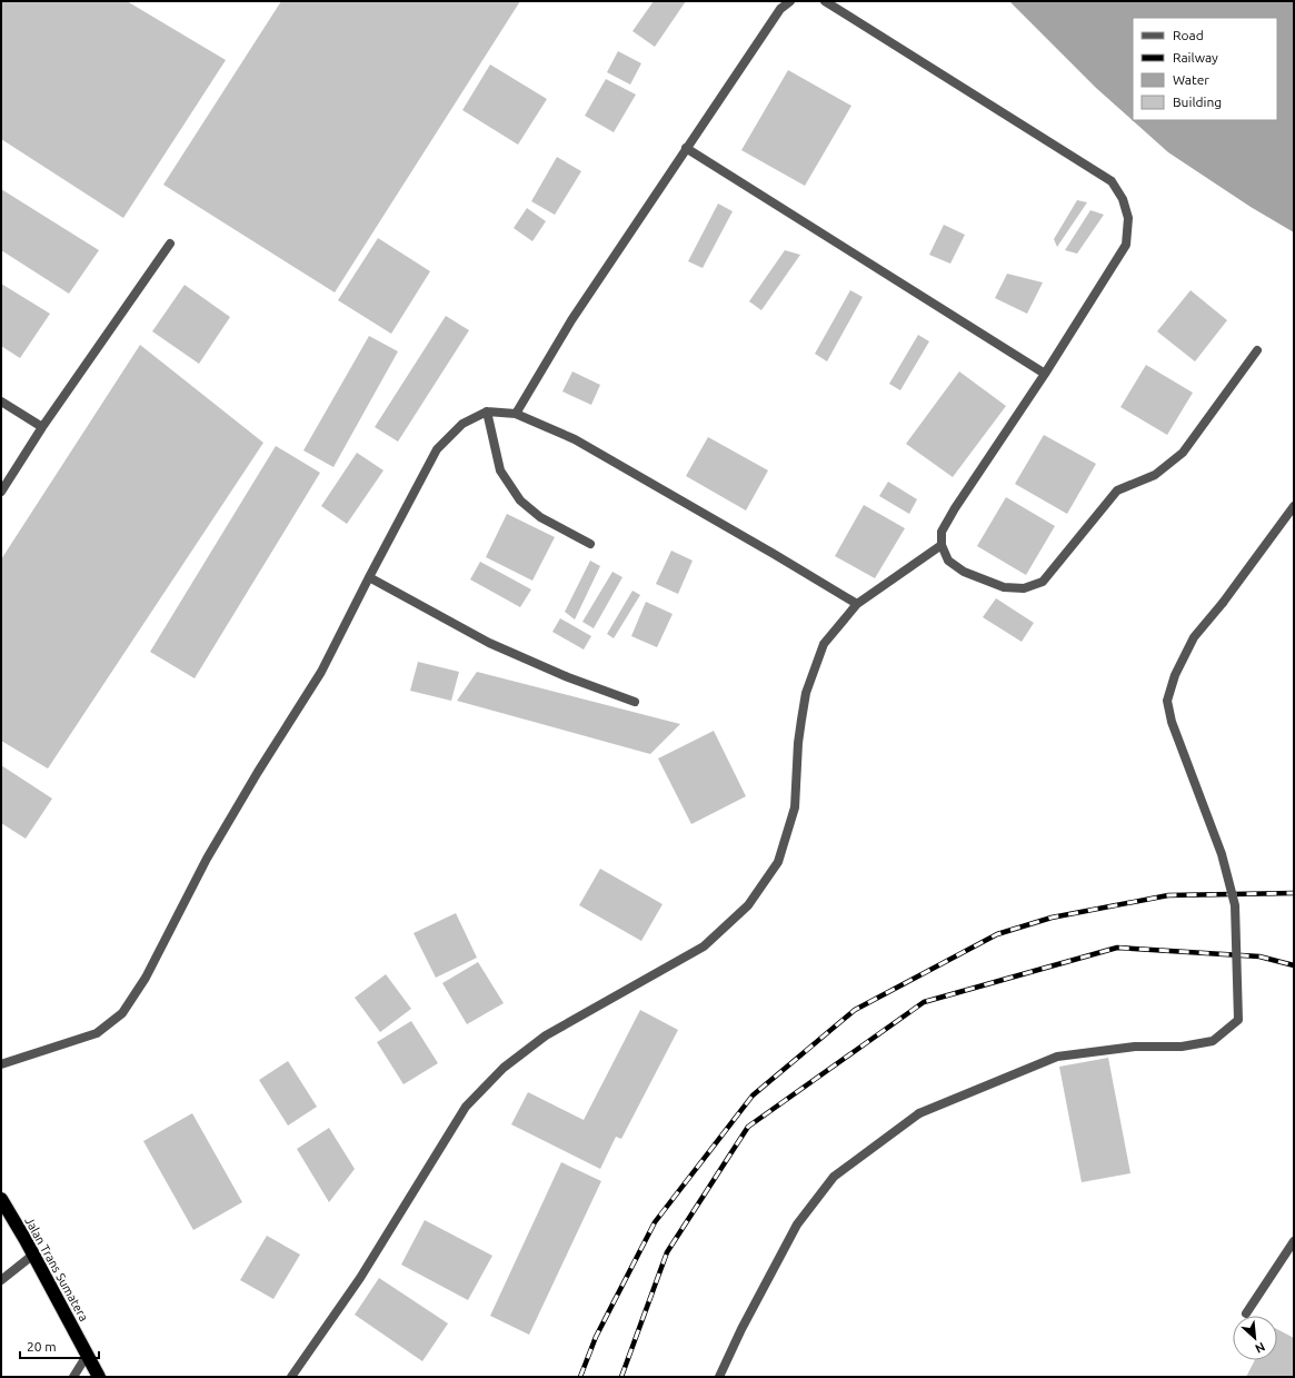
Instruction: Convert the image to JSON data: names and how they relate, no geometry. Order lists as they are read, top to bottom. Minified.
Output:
{"streets":{"highway":["Jalan Trans Sumatera"]},"legend":["Road","Railway","Water","Building"],"scale_bar":"20 m","north":"bottom right"}
